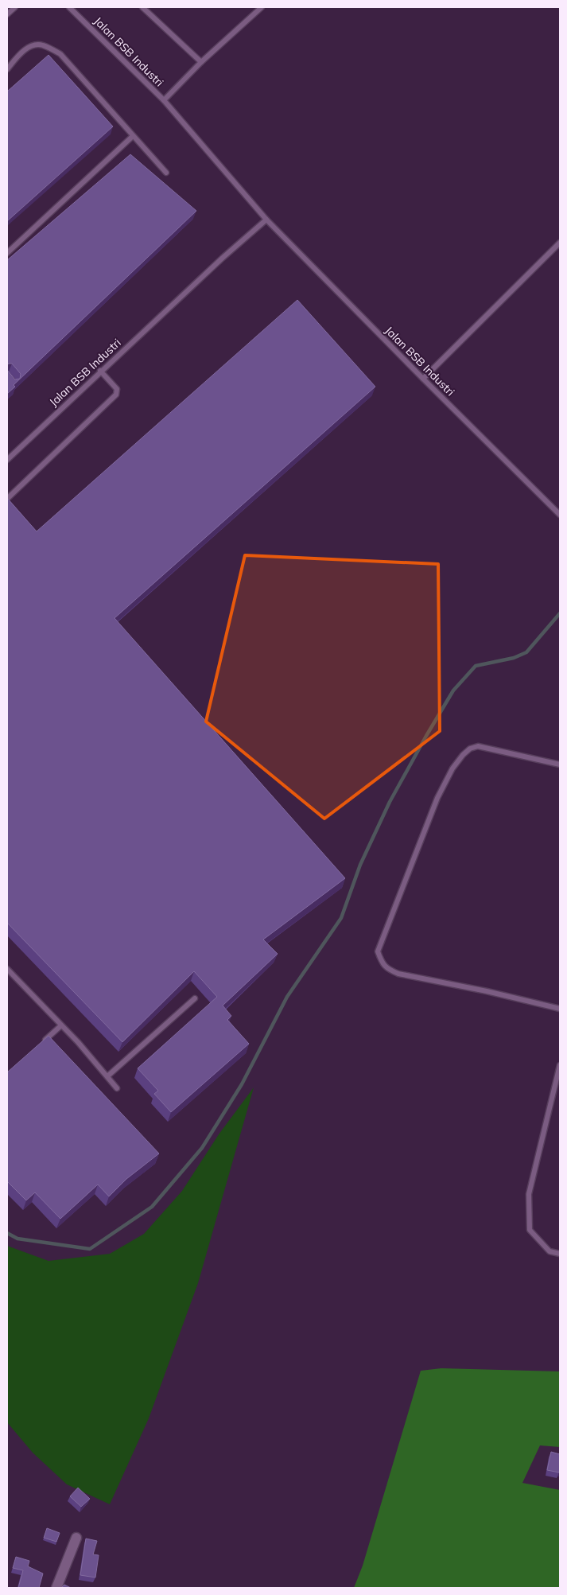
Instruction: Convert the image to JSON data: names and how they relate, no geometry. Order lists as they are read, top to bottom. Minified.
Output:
{"streets":{"lane":["Jalan BSB Industri"]}}
